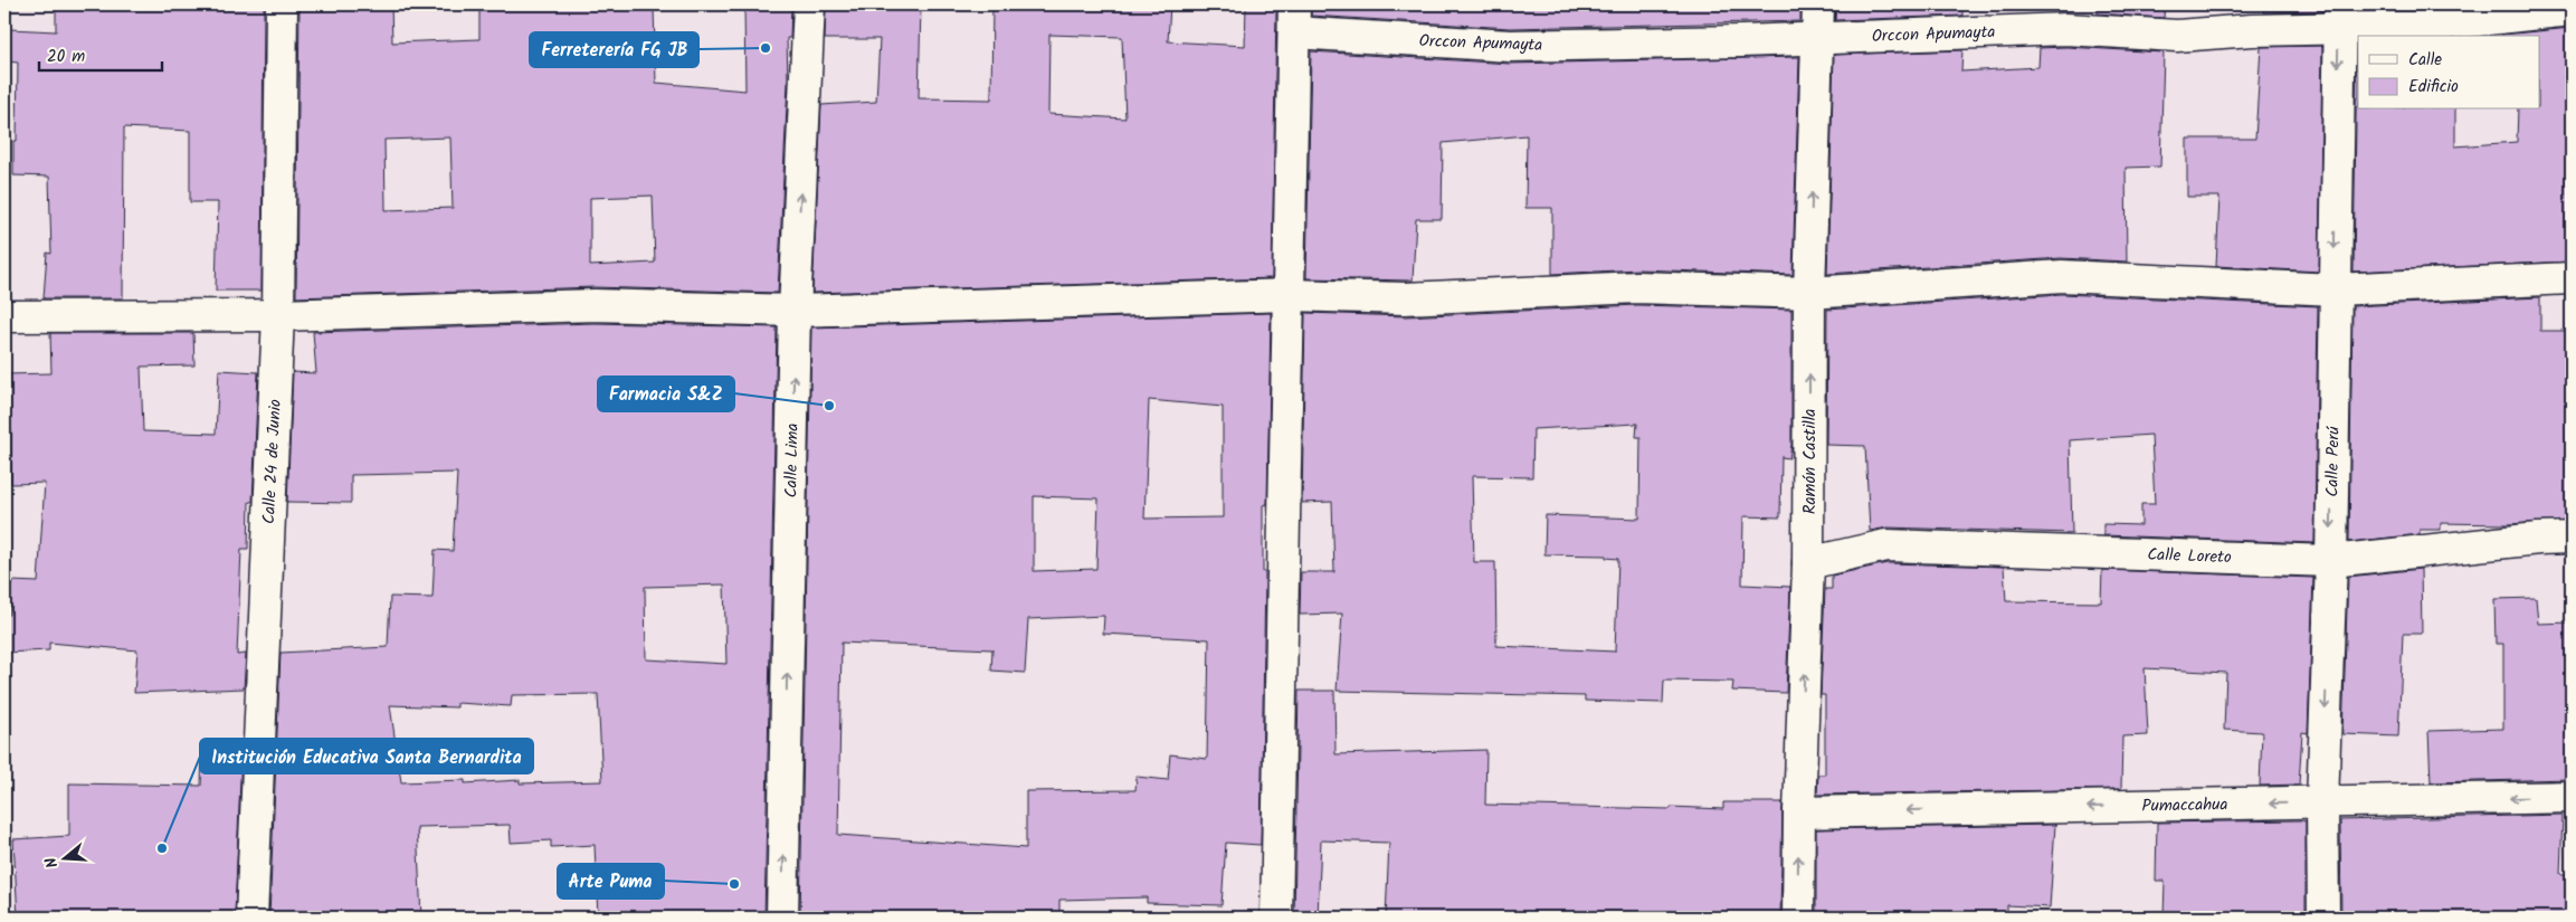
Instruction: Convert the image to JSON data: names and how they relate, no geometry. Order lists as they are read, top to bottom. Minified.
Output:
{"streets":{"street":["Orccon Apumayta","Calle Lima","Calle 24 de Junio","Ramón Castilla","Calle Perú","Calle Loreto","Pumaccahua"]},"crossings":[["Orccon Apumayta","Ramón Castilla"],["Orccon Apumayta","Calle Perú"],["Ramón Castilla","Calle Loreto"],["Ramón Castilla","Pumaccahua"],["Calle Perú","Calle Loreto"],["Calle Perú","Pumaccahua"]],"one_way":["Calle Lima","Ramón Castilla","Calle Perú","Pumaccahua"],"places":["Ferreterería FG JB","Farmacia S&Z","Institución Educativa Santa Bernardita","Arte Puma"],"legend":["Calle","Edificio"],"scale_bar":"20 m","north":"left"}
